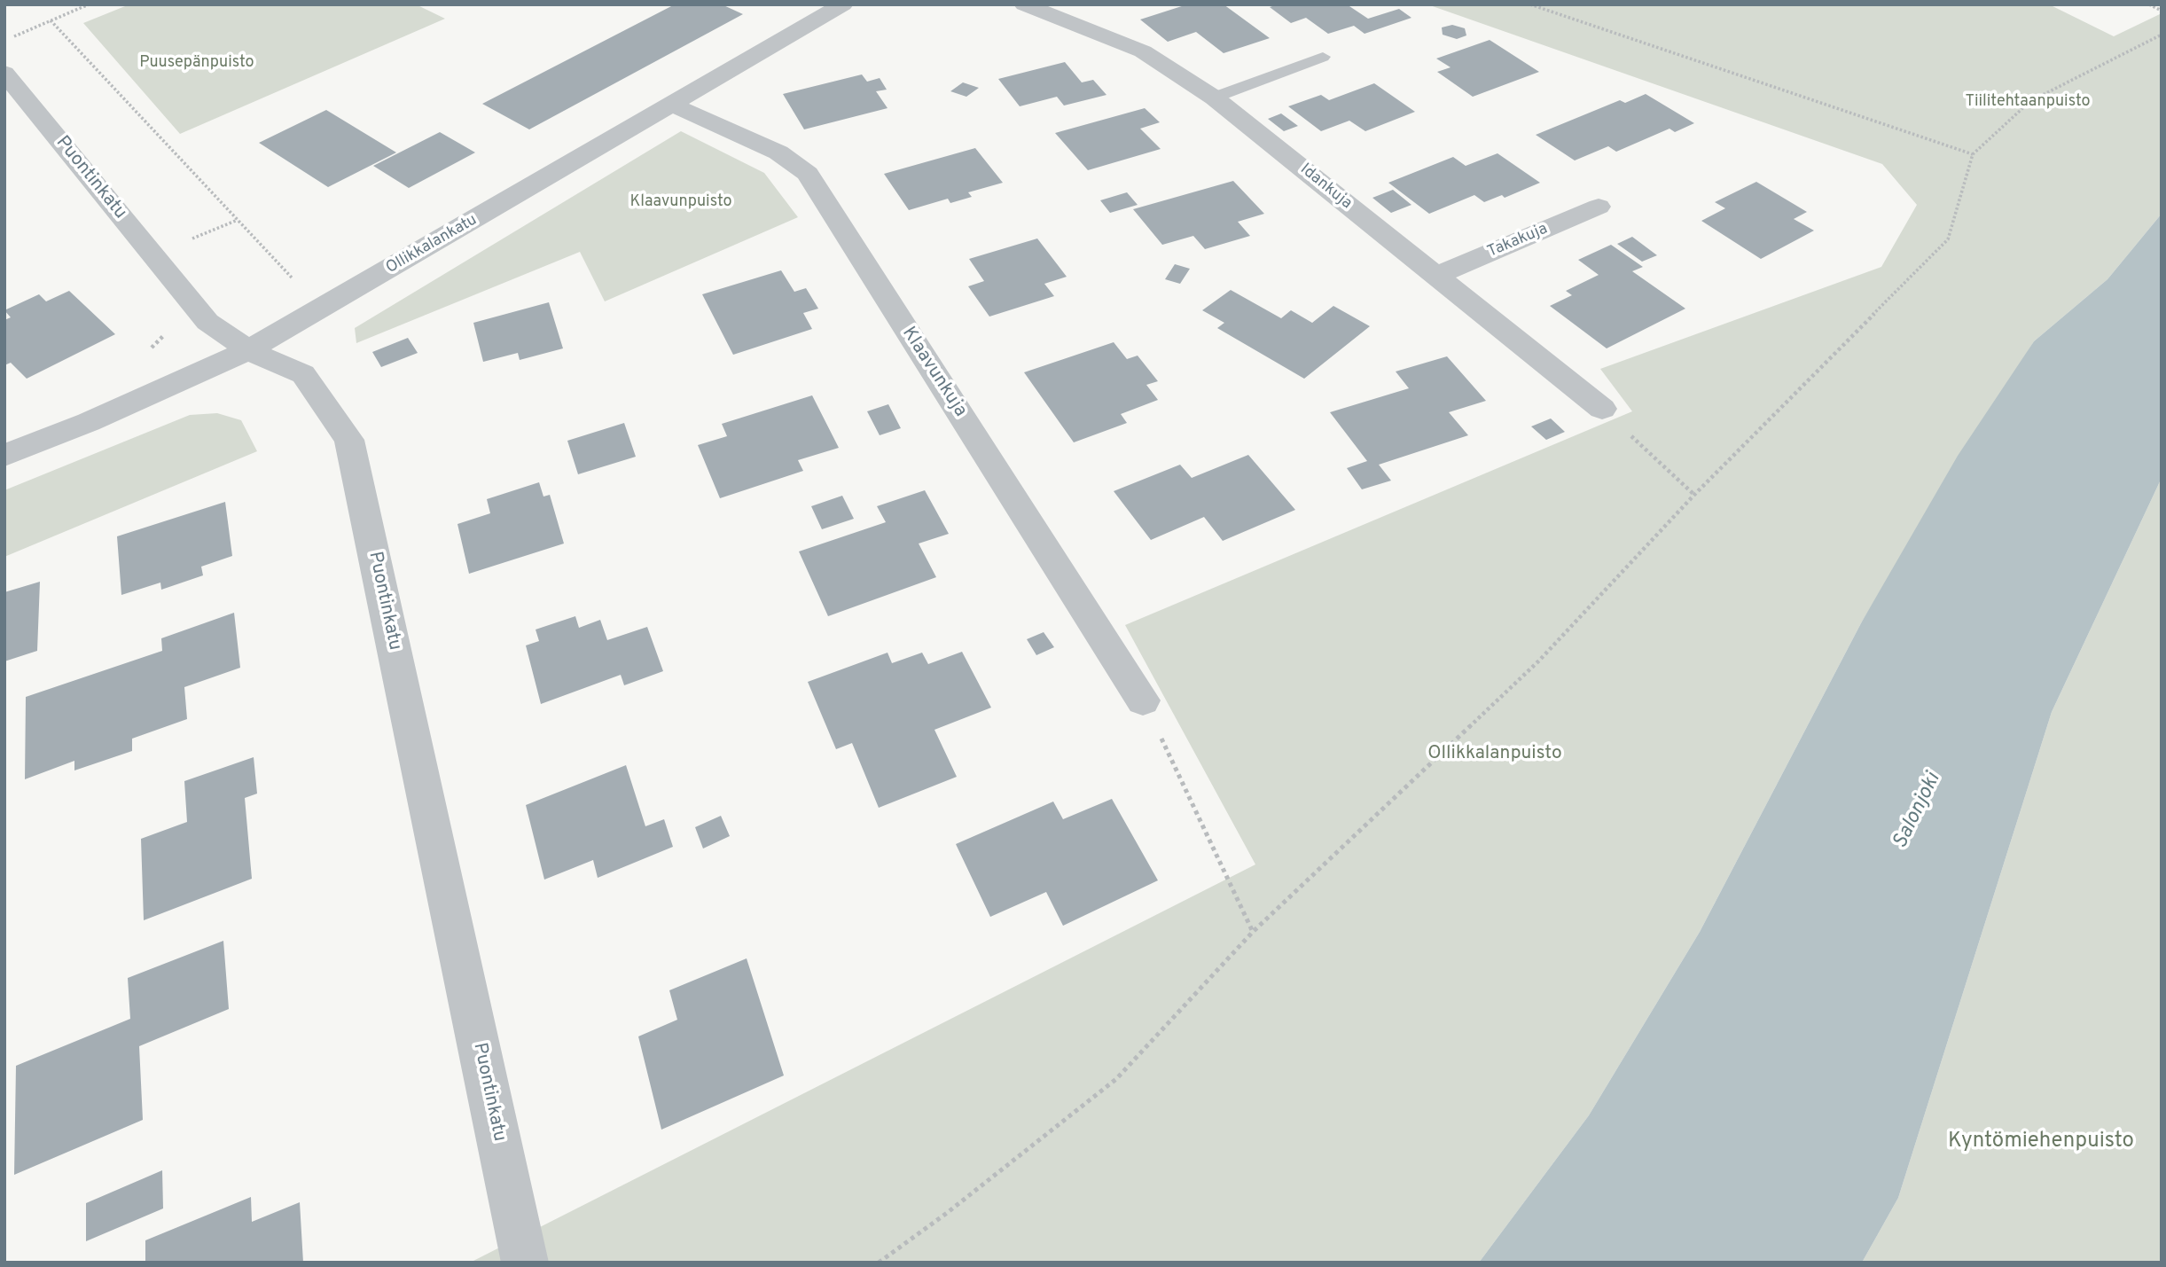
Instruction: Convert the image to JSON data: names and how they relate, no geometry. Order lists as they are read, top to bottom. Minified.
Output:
{"streets":{"street":["Puontinkatu","Idankuja","Takakuja","Ollikkalankatu","Klaavunkuja"]},"crossings":[["Puontinkatu","Ollikkalankatu"],["Idankuja","Takakuja"],["Ollikkalankatu","Klaavunkuja"]],"water":["Salonjoki"],"parks":["Puusepänpuisto","Tiilitehtaanpuisto","Klaavunpuisto","Ollikkalanpuisto","Kyntömiehenpuisto"]}
